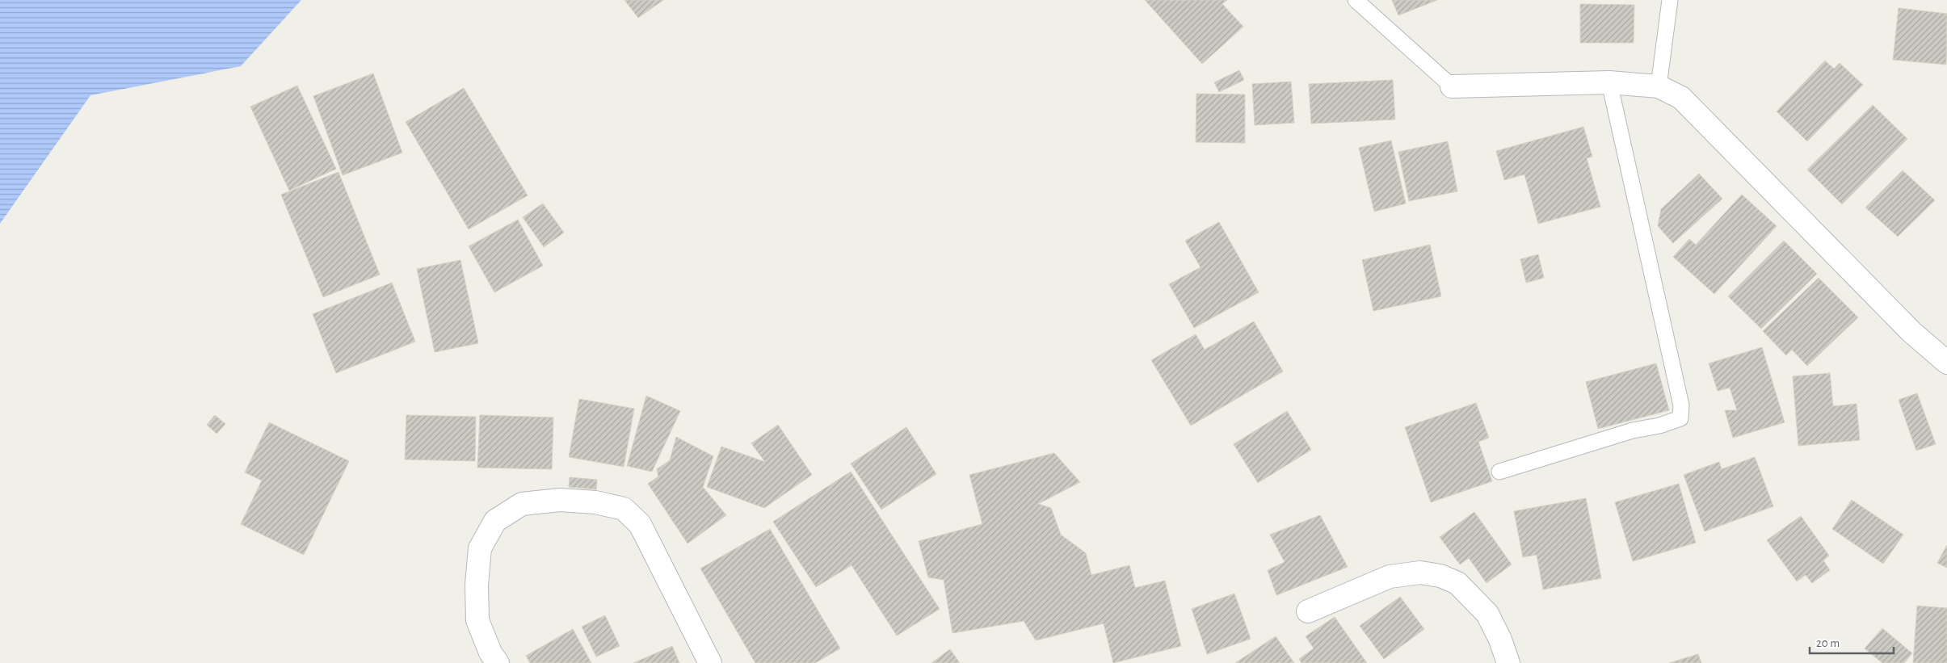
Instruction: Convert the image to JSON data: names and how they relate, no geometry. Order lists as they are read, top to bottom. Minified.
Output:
{"scale_bar":"20 m"}
